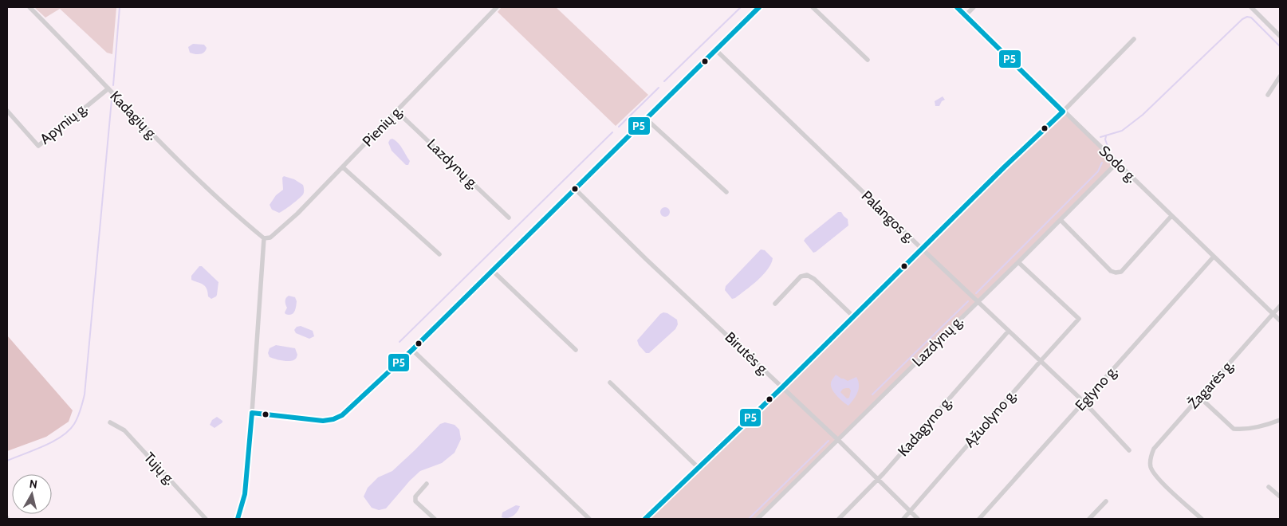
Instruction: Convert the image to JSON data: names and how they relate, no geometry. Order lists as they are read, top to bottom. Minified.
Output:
{"streets":{"street":["Kadagių g.","Apynių g.","Pienių g.","Lazdynų g.","Sodo g.","Palangos g.","Birutės g.","Žagarės g.","Eglyno g.","Ąžuolyno g.","Kadagyno g.","Tujų g."]},"crossings":[["Kadagių g.","Apynių g."],["Kadagių g.","Pienių g."],["Pienių g.","Lazdynų g."],["Lazdynų g.","Sodo g."],["Lazdynų g.","Palangos g."],["Lazdynų g.","Birutės g."],["Lazdynų g.","Ąžuolyno g."],["Sodo g.","Žagarės g."],["Sodo g.","Eglyno g."],["Palangos g.","Eglyno g."],["Palangos g.","Ąžuolyno g."],["Palangos g.","Kadagyno g."],["Birutės g.","Ąžuolyno g."],["Birutės g.","Kadagyno g."]],"lines":["transit line P5"],"north":"top"}
